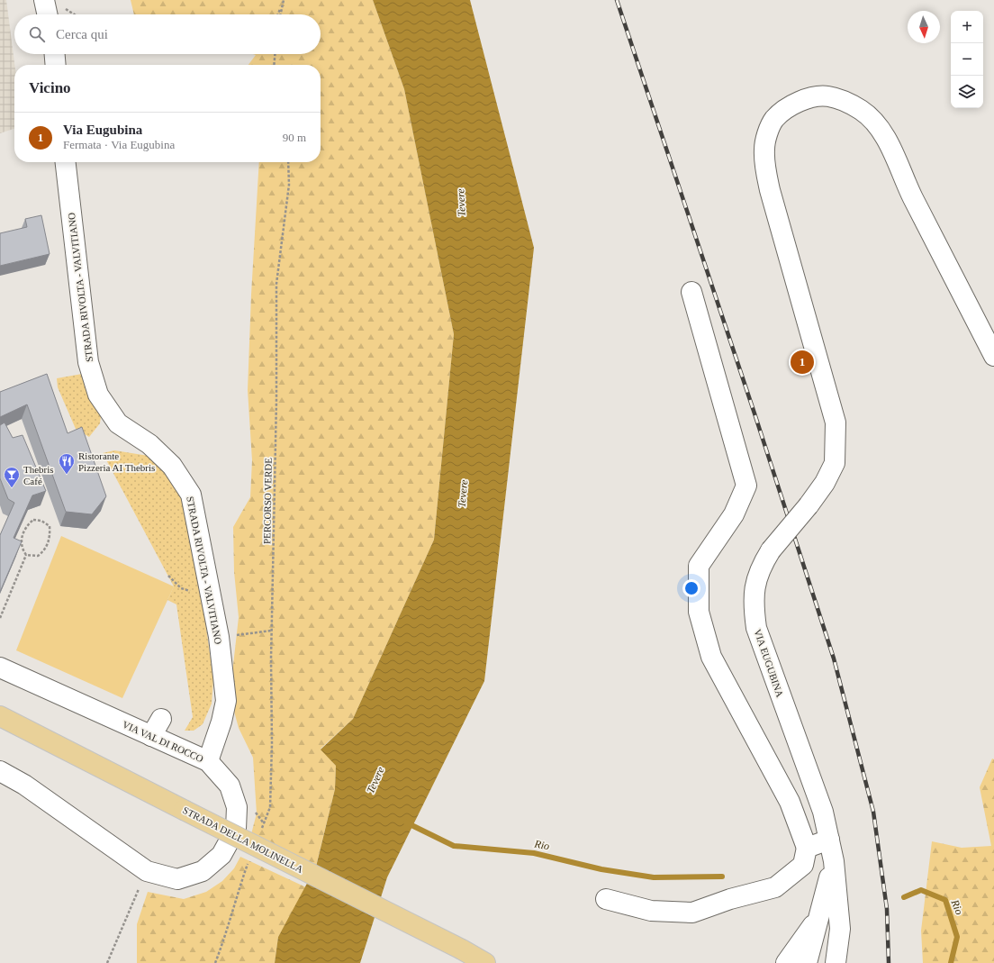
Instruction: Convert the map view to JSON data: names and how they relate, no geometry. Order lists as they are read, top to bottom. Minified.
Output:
{"streets":{"main road":["STRADA DELLA MOLINELLA"],"street":["STRADA RIVOLTA - VALVITIANO","VIA EUGUBINA","VIA VAL DI ROCCO"],"path":["PERCORSO VERDE"]},"crossings":[["STRADA RIVOLTA - VALVITIANO","VIA VAL DI ROCCO"]],"water":["Tevere","Rio"],"places":{"restaurant":["Ristorante Pizzeria AI Thebris"],"bar":["Thebris Café"]},"north":"bottom","page":{"map_buttons":["+","−"],"search":"Cerca qui","heading":"Vicino","list":[{"mark":"1","name":"Via Eugubina","note":"Fermata · Via Eugubina","value":"90 m"}],"pins":"1"}}
